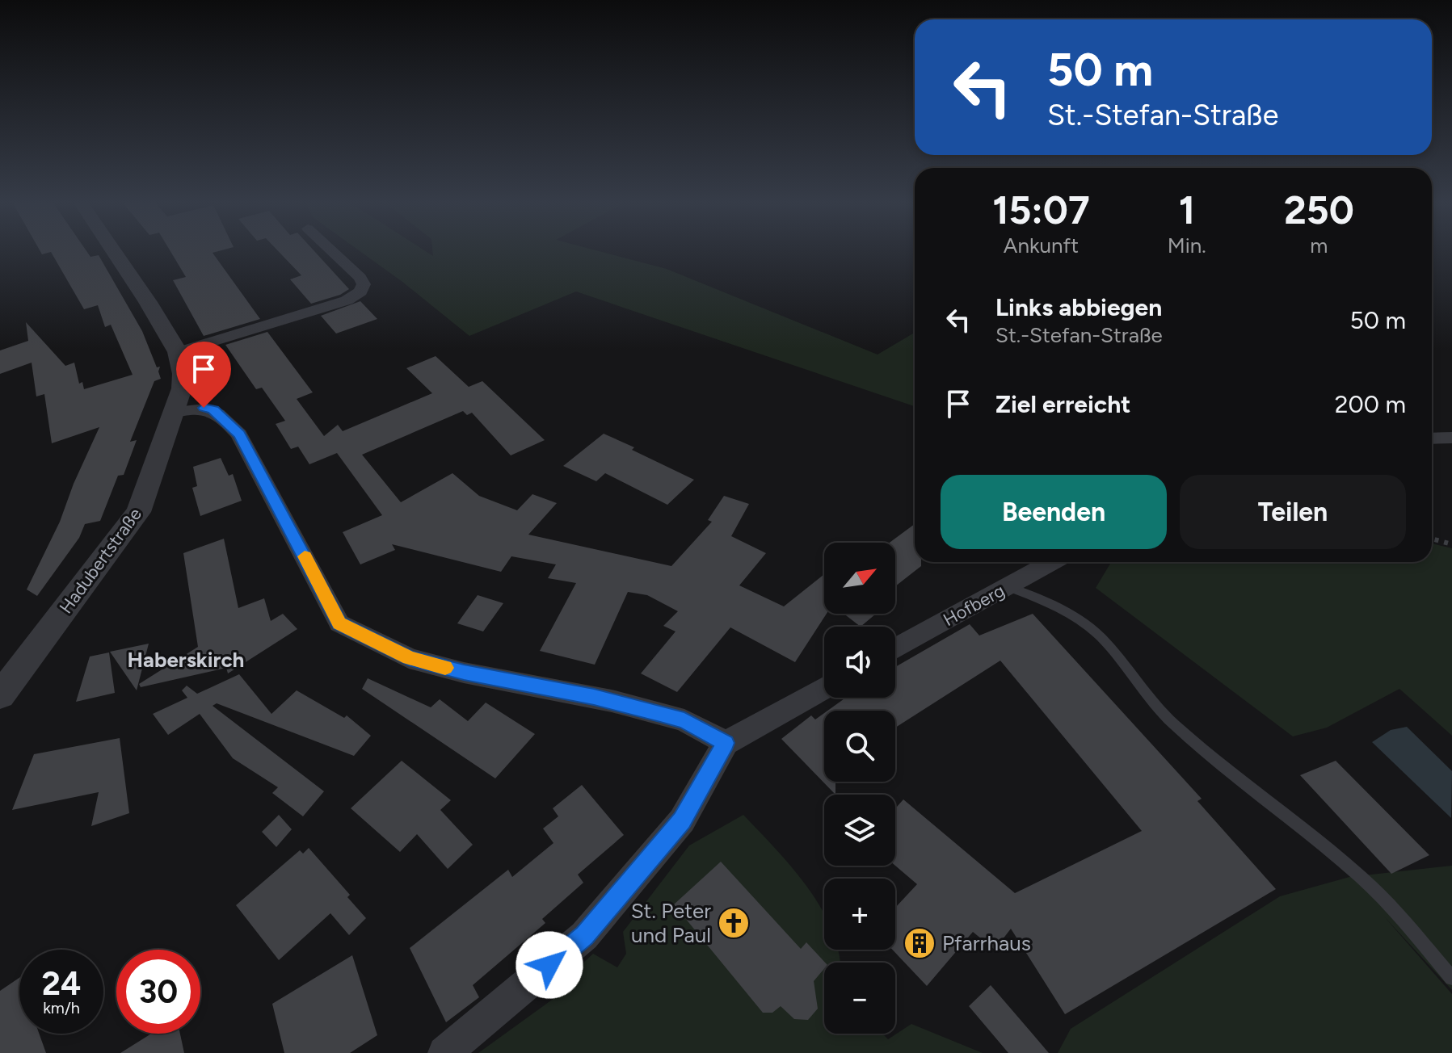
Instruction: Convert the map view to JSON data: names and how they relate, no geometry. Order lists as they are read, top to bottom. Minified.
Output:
{"streets":{"street":["Hadubertstraße","Hofberg"]},"districts":["Haberskirch"],"places":{"church":["St. Peter und Paul"],"building":["Pfarrhaus"]},"north":"top right","page":{"turn":["50 m","St.-Stefan-Straße"],"eta":["15:07","Ankunft","1","Min.","250","m"],"list":[{"name":"Links abbiegen","note":"St.-Stefan-Straße","value":"50 m"},{"name":"Ziel erreicht","value":"200 m"}],"buttons":["Beenden","Teilen"],"map_buttons":["+","−"],"speed":"24 km/h","limit":"30"}}
